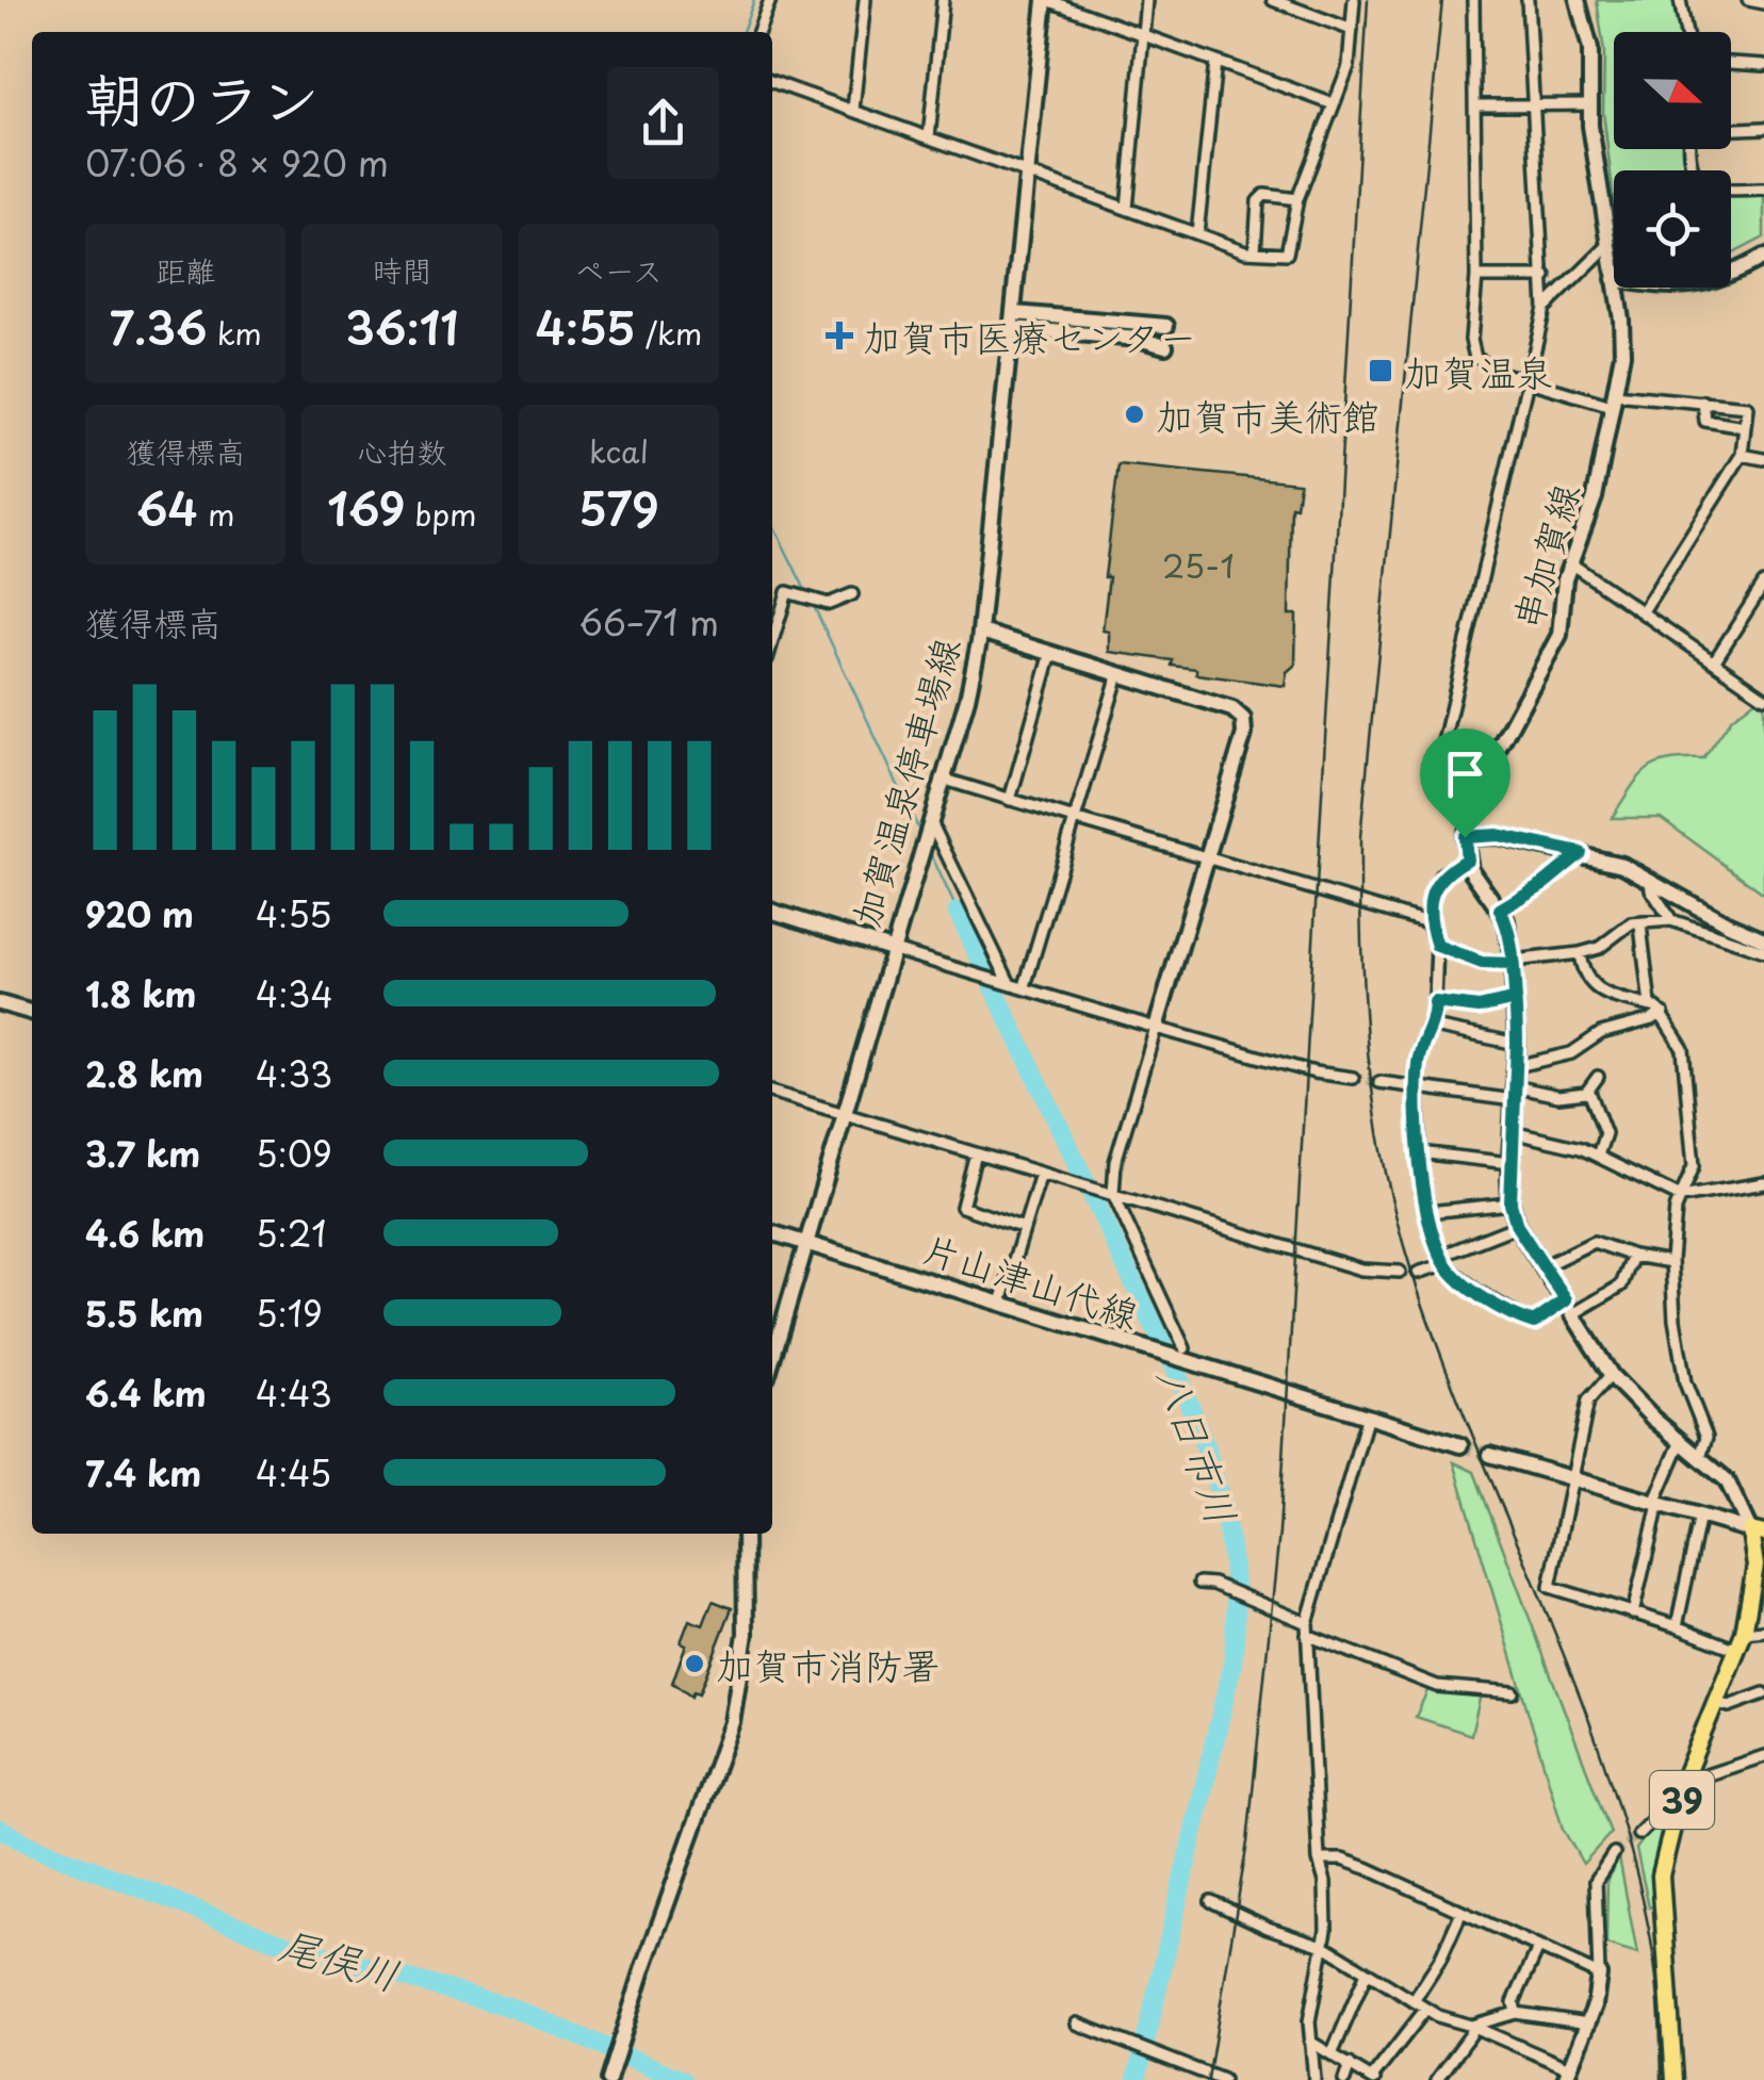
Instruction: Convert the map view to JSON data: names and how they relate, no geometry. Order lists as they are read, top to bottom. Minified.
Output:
{"streets":{"main road":["串加賀線","加賀温泉停車場線","片山津山代線","39"]},"crossings":[["串加賀線","39"],["加賀温泉停車場線","片山津山代線"]],"water":["八日市川","尾俣川"],"places":{"health":["加賀市医療センター"],"transit":["加賀温泉"],"other":["加賀市美術館","加賀市消防署"]},"house_numbers":["25-1"],"north":"right","page":{"heading":["朝のラン","07:06 · 8 × 920 m"],"stats":[["距離","7.36 km"],["時間","36:11"],["ペース","4:55 /km"],["獲得標高","64 m"],["心拍数","169 bpm"],["kcal","579"]],"chart":["獲得標高","66–71 m"],"list":[{"name":"920 m","note":"4:55"},{"name":"1.8 km","note":"4:34"},{"name":"2.8 km","note":"4:33"},{"name":"3.7 km","note":"5:09"},{"name":"4.6 km","note":"5:21"},{"name":"5.5 km","note":"5:19"},{"name":"6.4 km","note":"4:43"},{"name":"7.4 km","note":"4:45"}]}}
